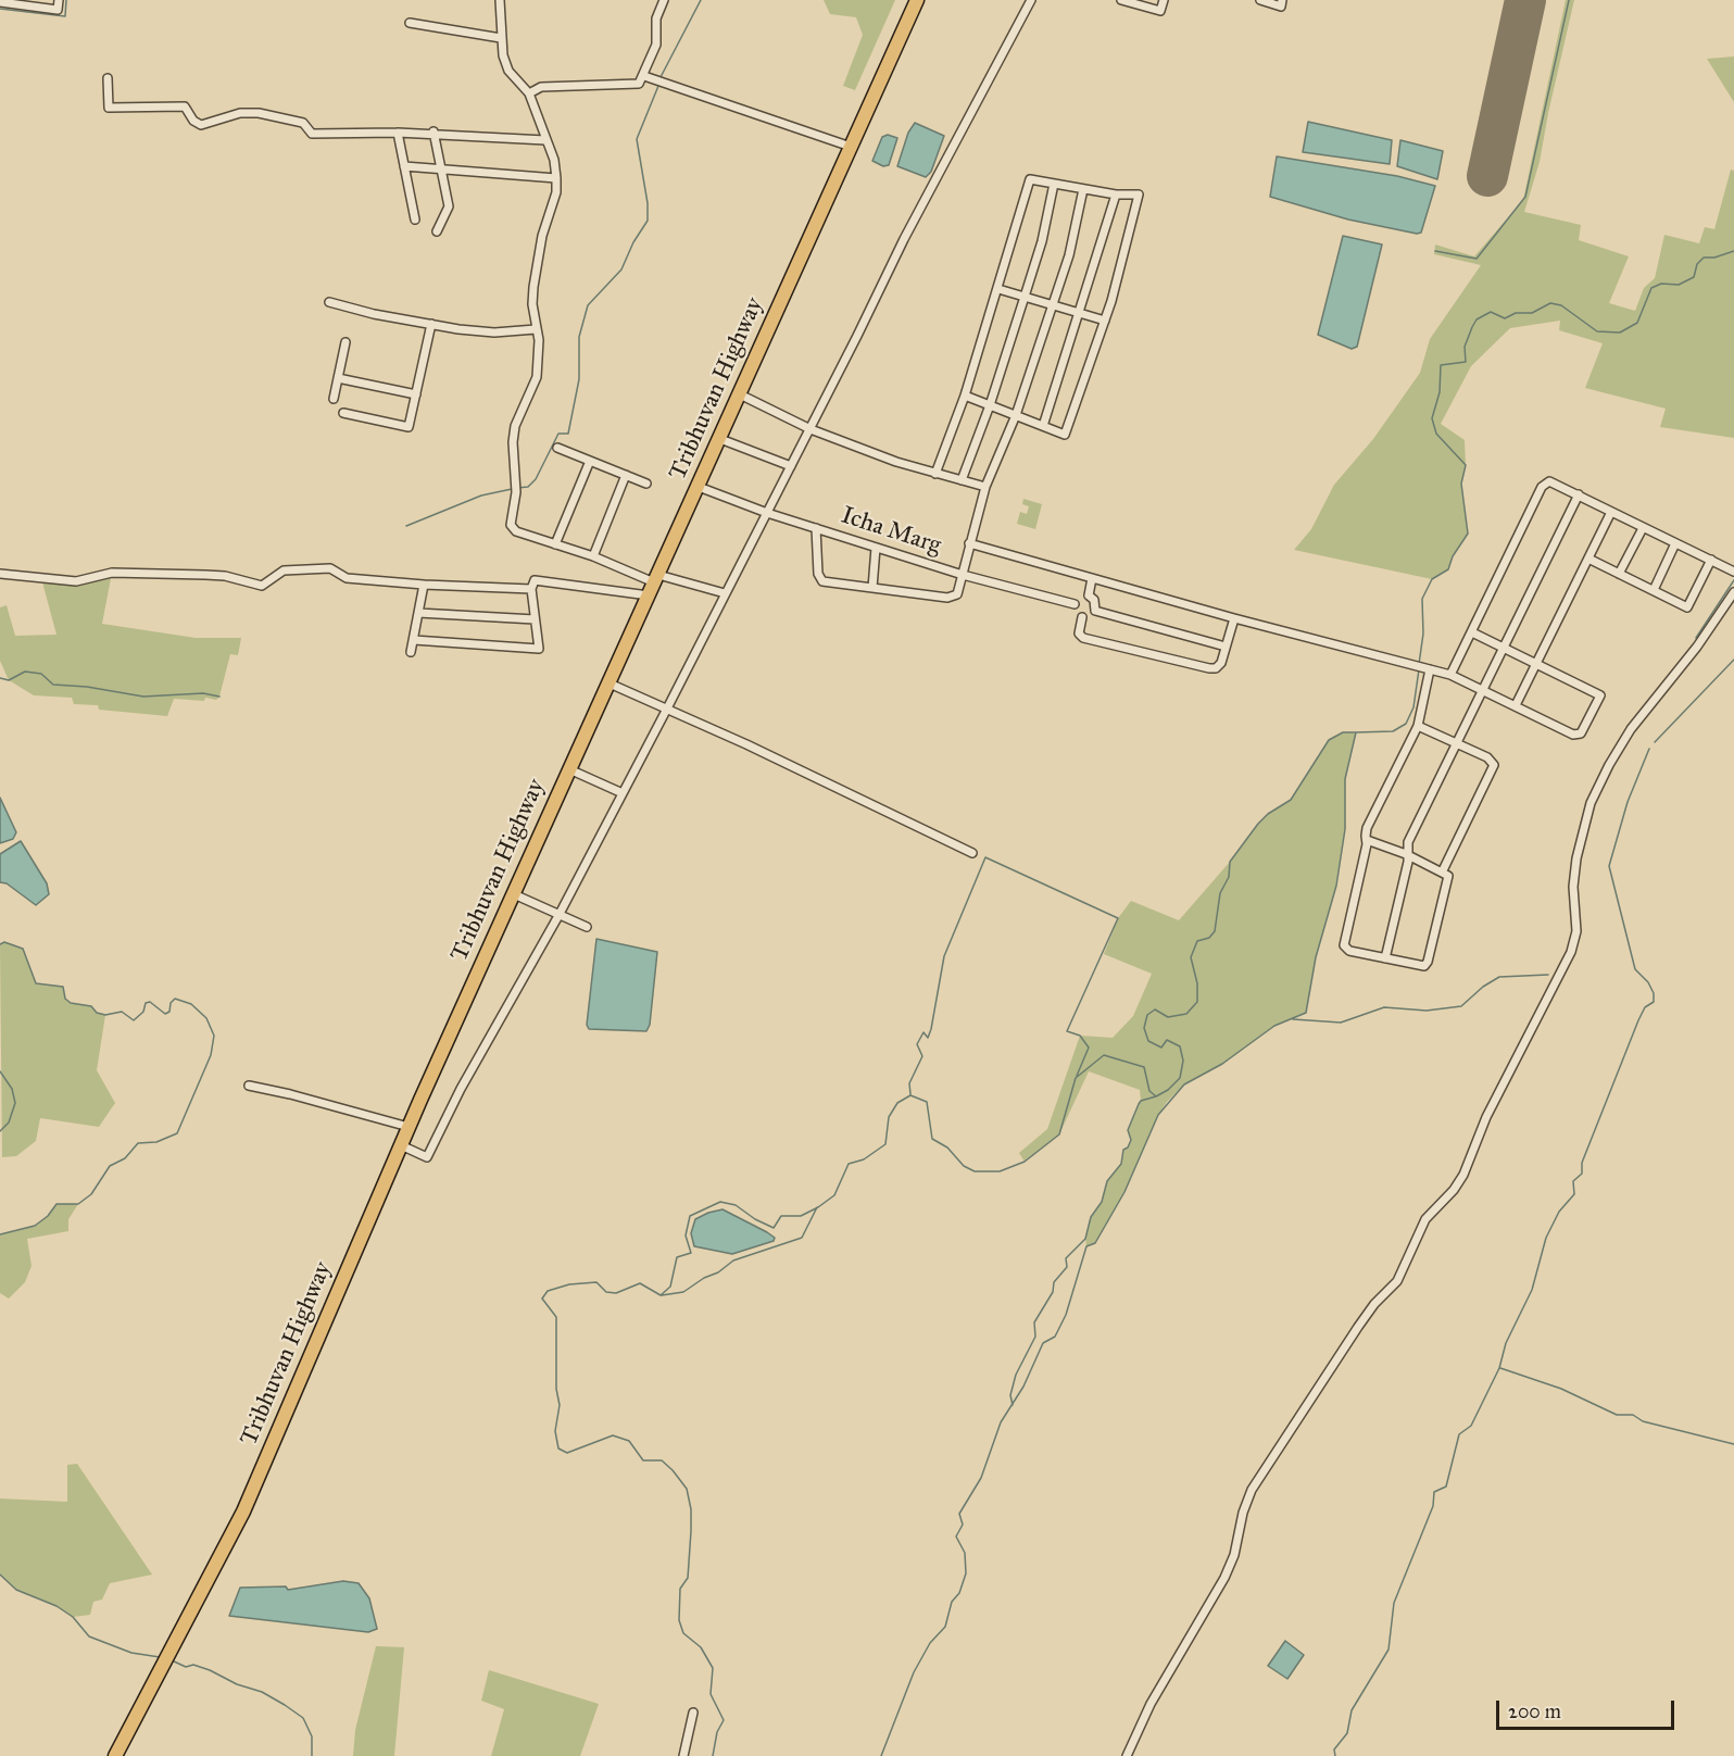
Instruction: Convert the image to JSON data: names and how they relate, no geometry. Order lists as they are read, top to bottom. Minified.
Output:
{"streets":{"highway":["Tribhuvan Highway"],"street":["Icha Marg"]},"crossings":[["Tribhuvan Highway","Icha Marg"]],"scale_bar":"200 m"}
